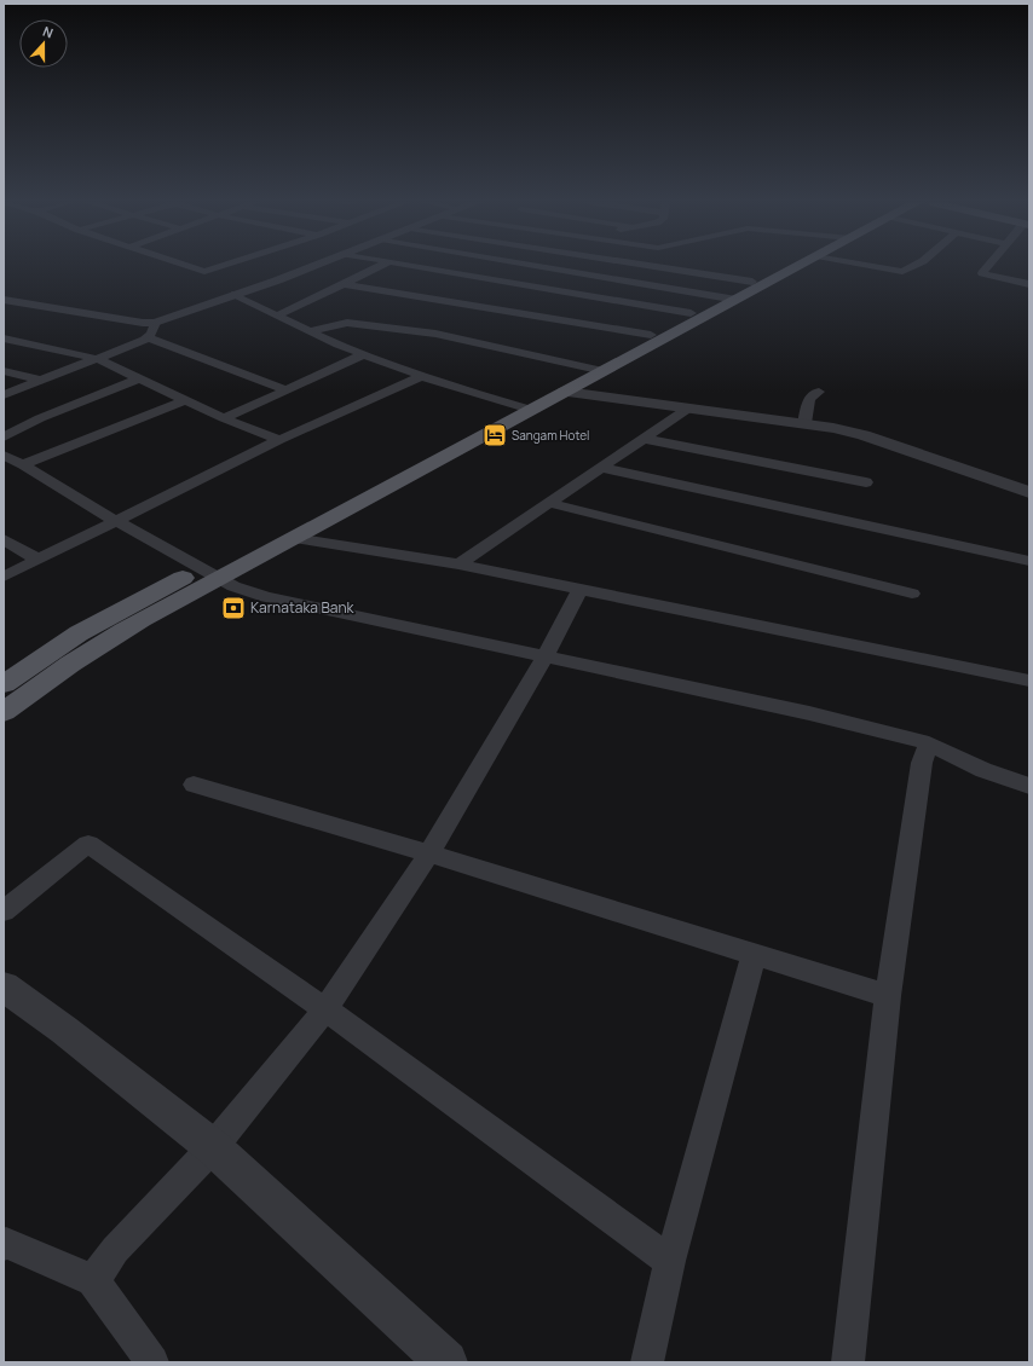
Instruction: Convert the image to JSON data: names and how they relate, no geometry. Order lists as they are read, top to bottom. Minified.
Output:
{"places":{"hotel":["Sangam Hotel"],"bank":["Karnataka Bank"]},"north":"top"}
